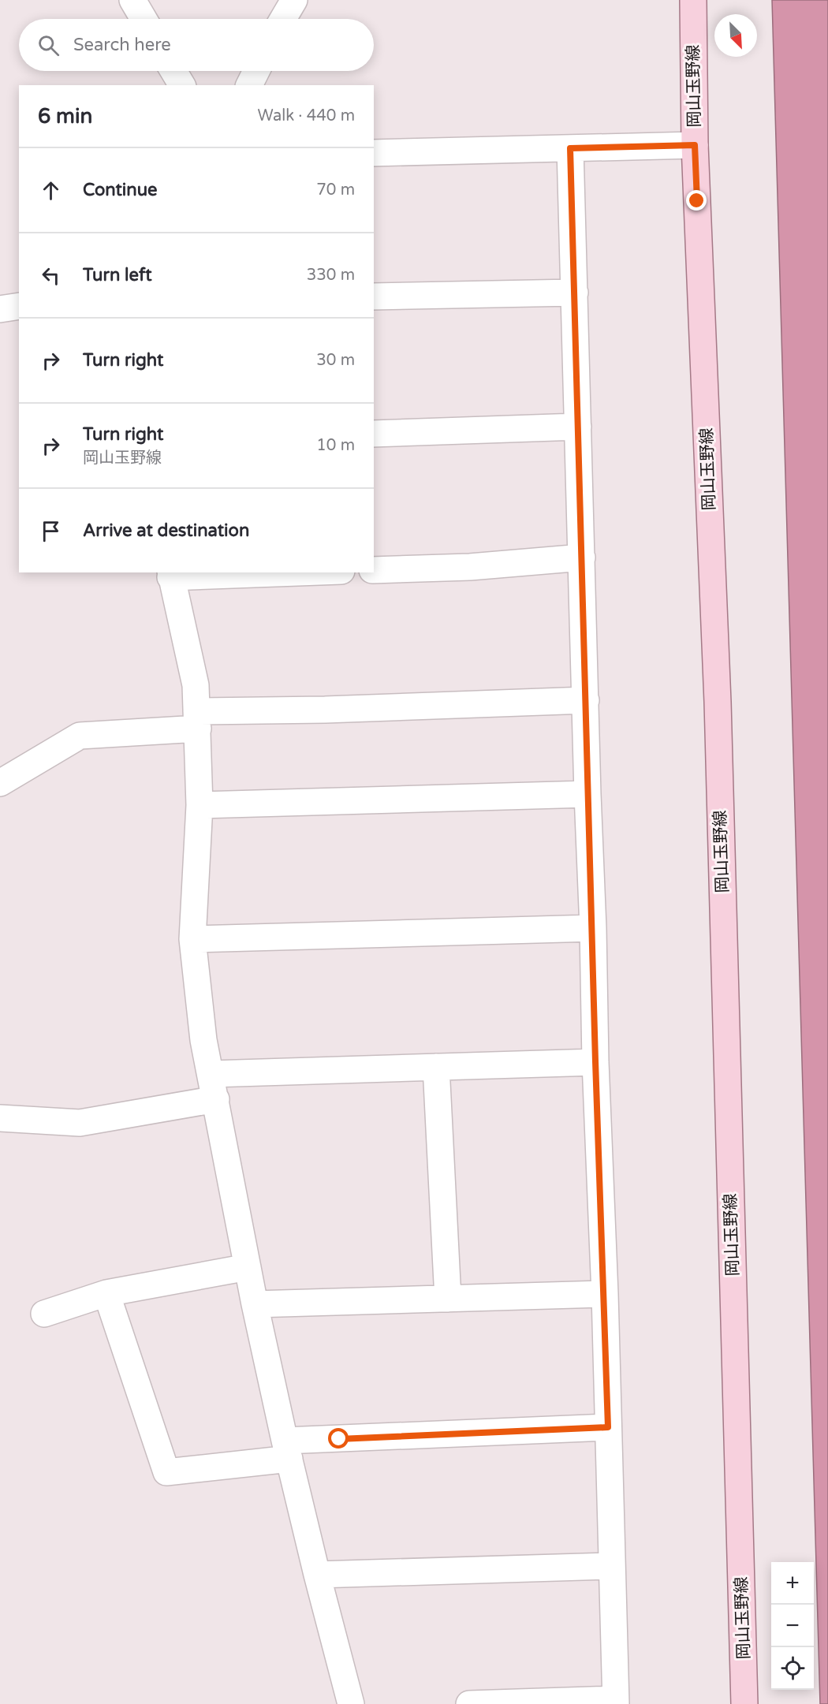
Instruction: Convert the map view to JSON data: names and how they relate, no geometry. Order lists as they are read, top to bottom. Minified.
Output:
{"streets":{"main road":["岡山玉野線"]},"north":"bottom right","page":{"search":"Search here","heading":["6 min","Walk · 440 m"],"list":[["Continue","70 m"],["Turn left","330 m"],["Turn right","30 m"],["Turn right","岡山玉野線","10 m"],"Arrive at destination"],"map_buttons":["+","−"]}}
